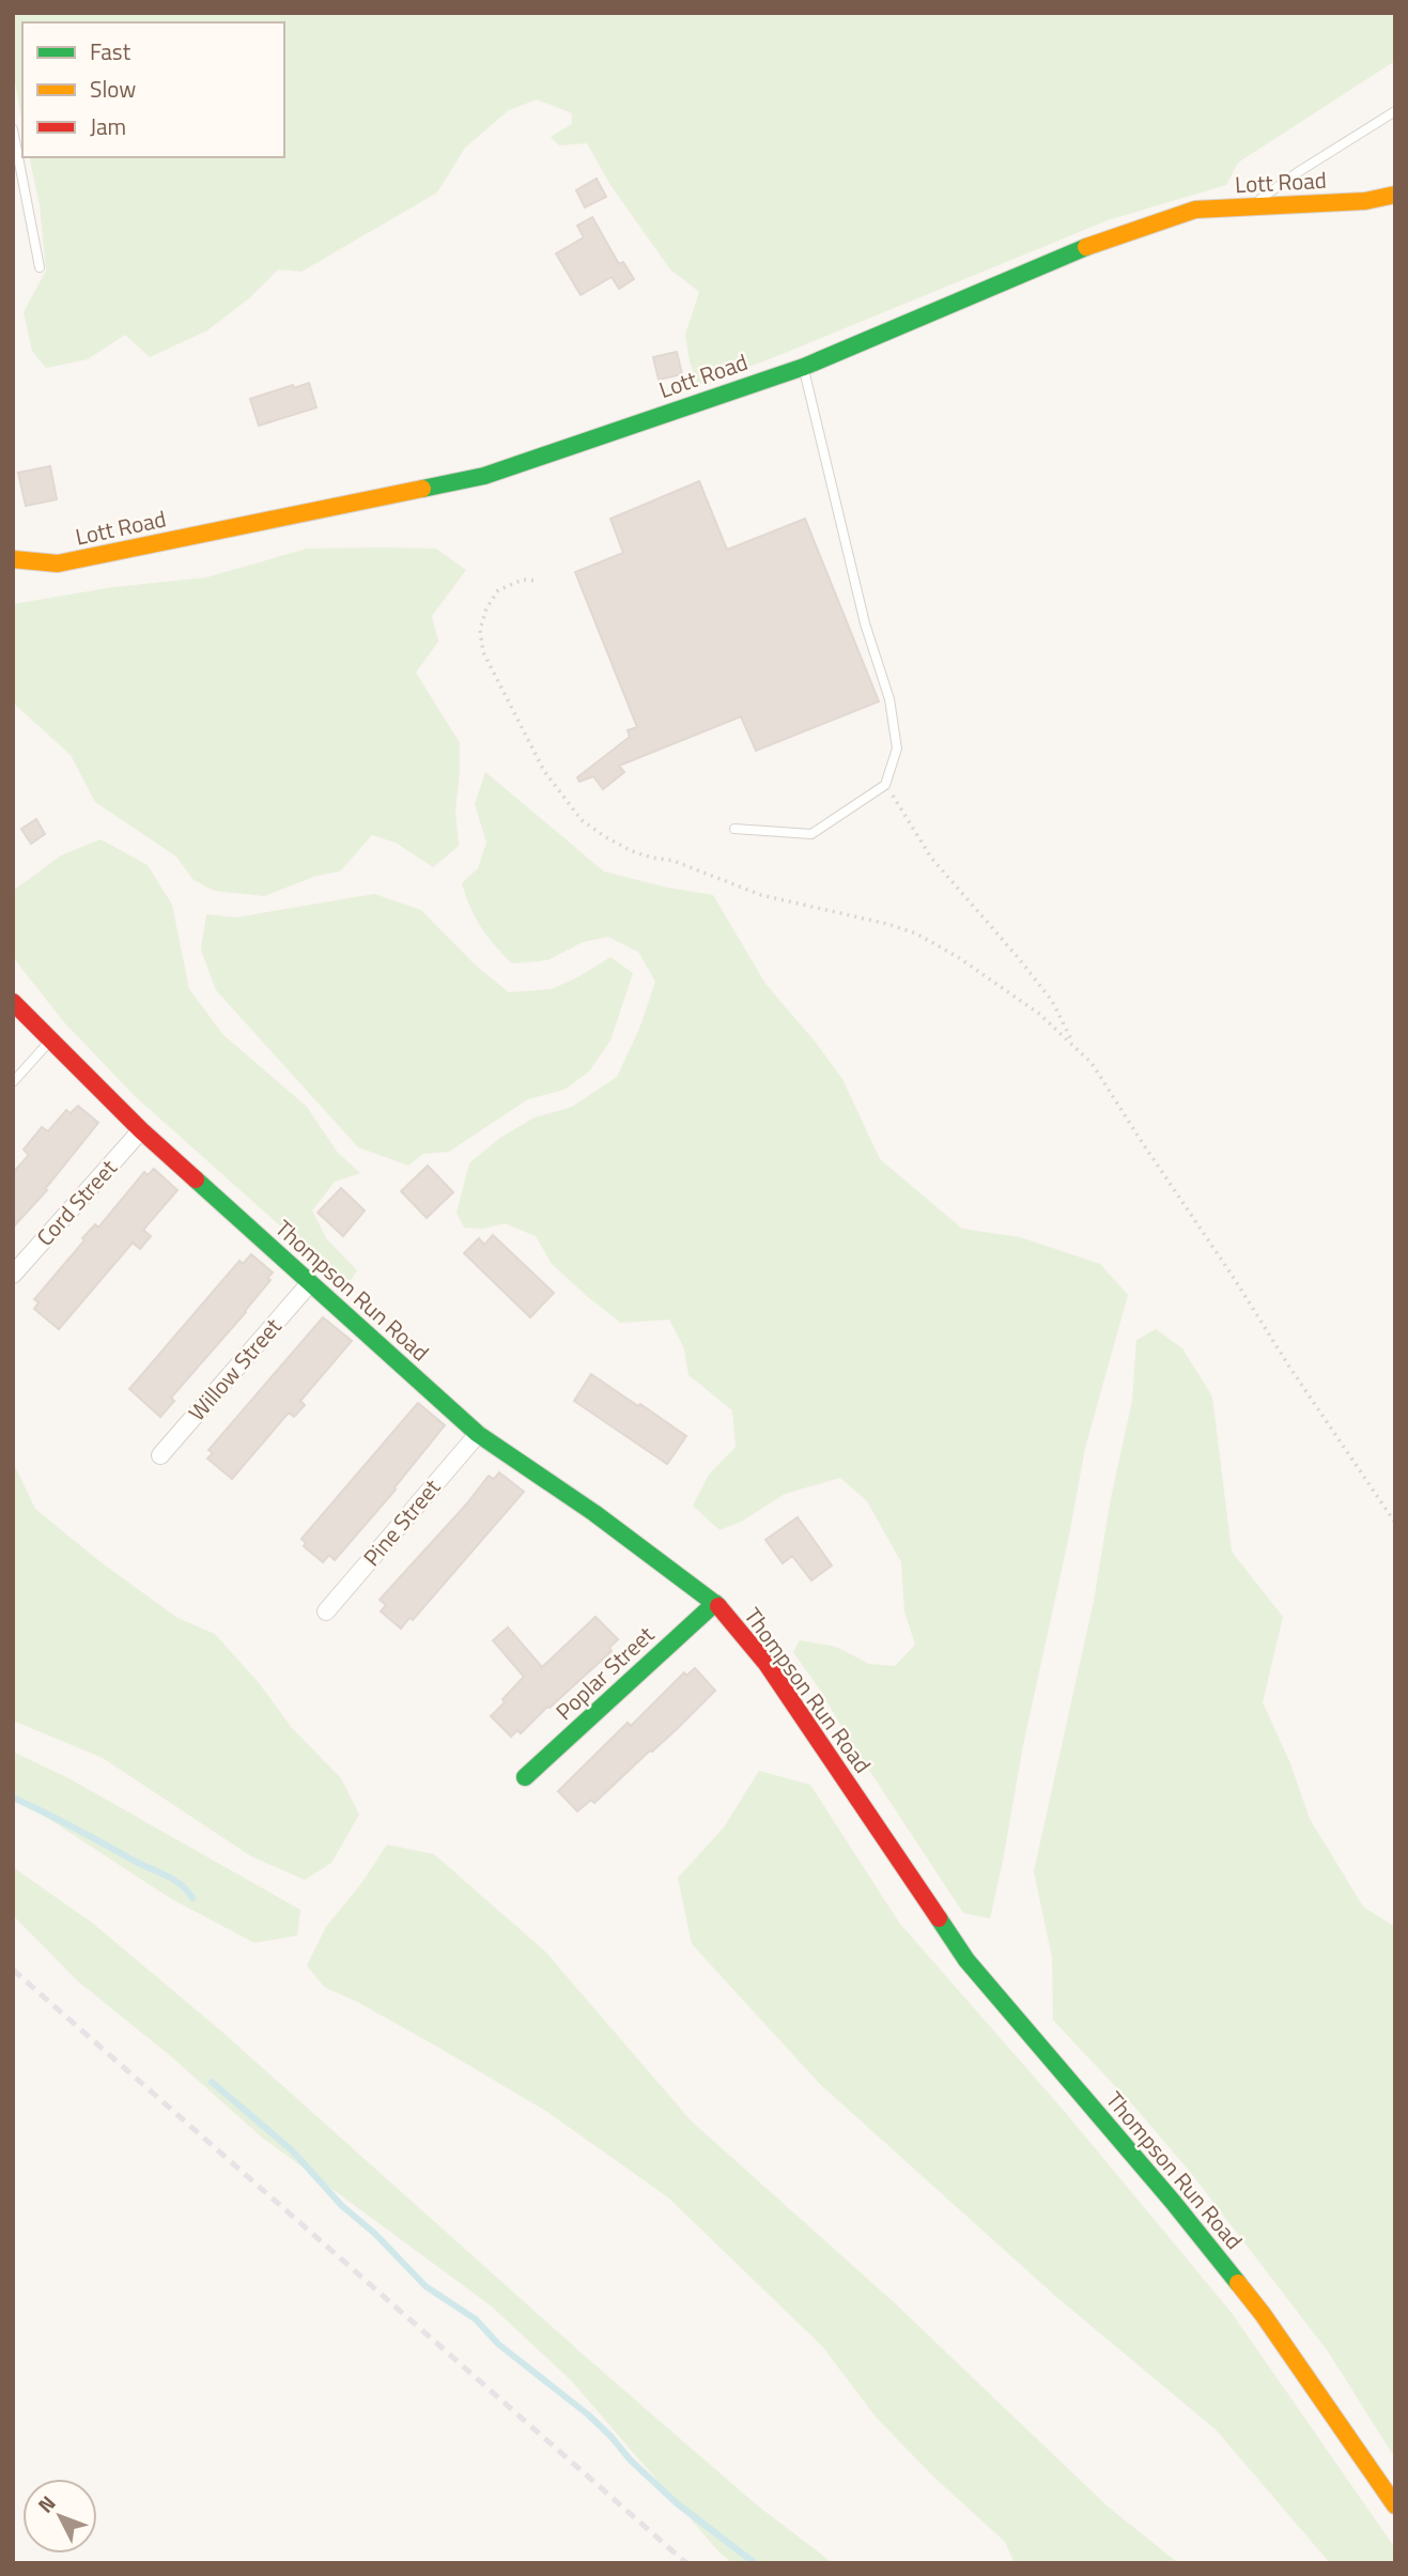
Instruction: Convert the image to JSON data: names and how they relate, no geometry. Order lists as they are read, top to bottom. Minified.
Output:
{"streets":{"street":["Lott Road","Cord Street","Thompson Run Road","Willow Street","Pine Street","Poplar Street"]},"crossings":[["Cord Street","Thompson Run Road"],["Thompson Run Road","Willow Street"],["Thompson Run Road","Pine Street"],["Thompson Run Road","Poplar Street"]],"legend":["Fast","Slow","Jam"],"north":"top left"}
